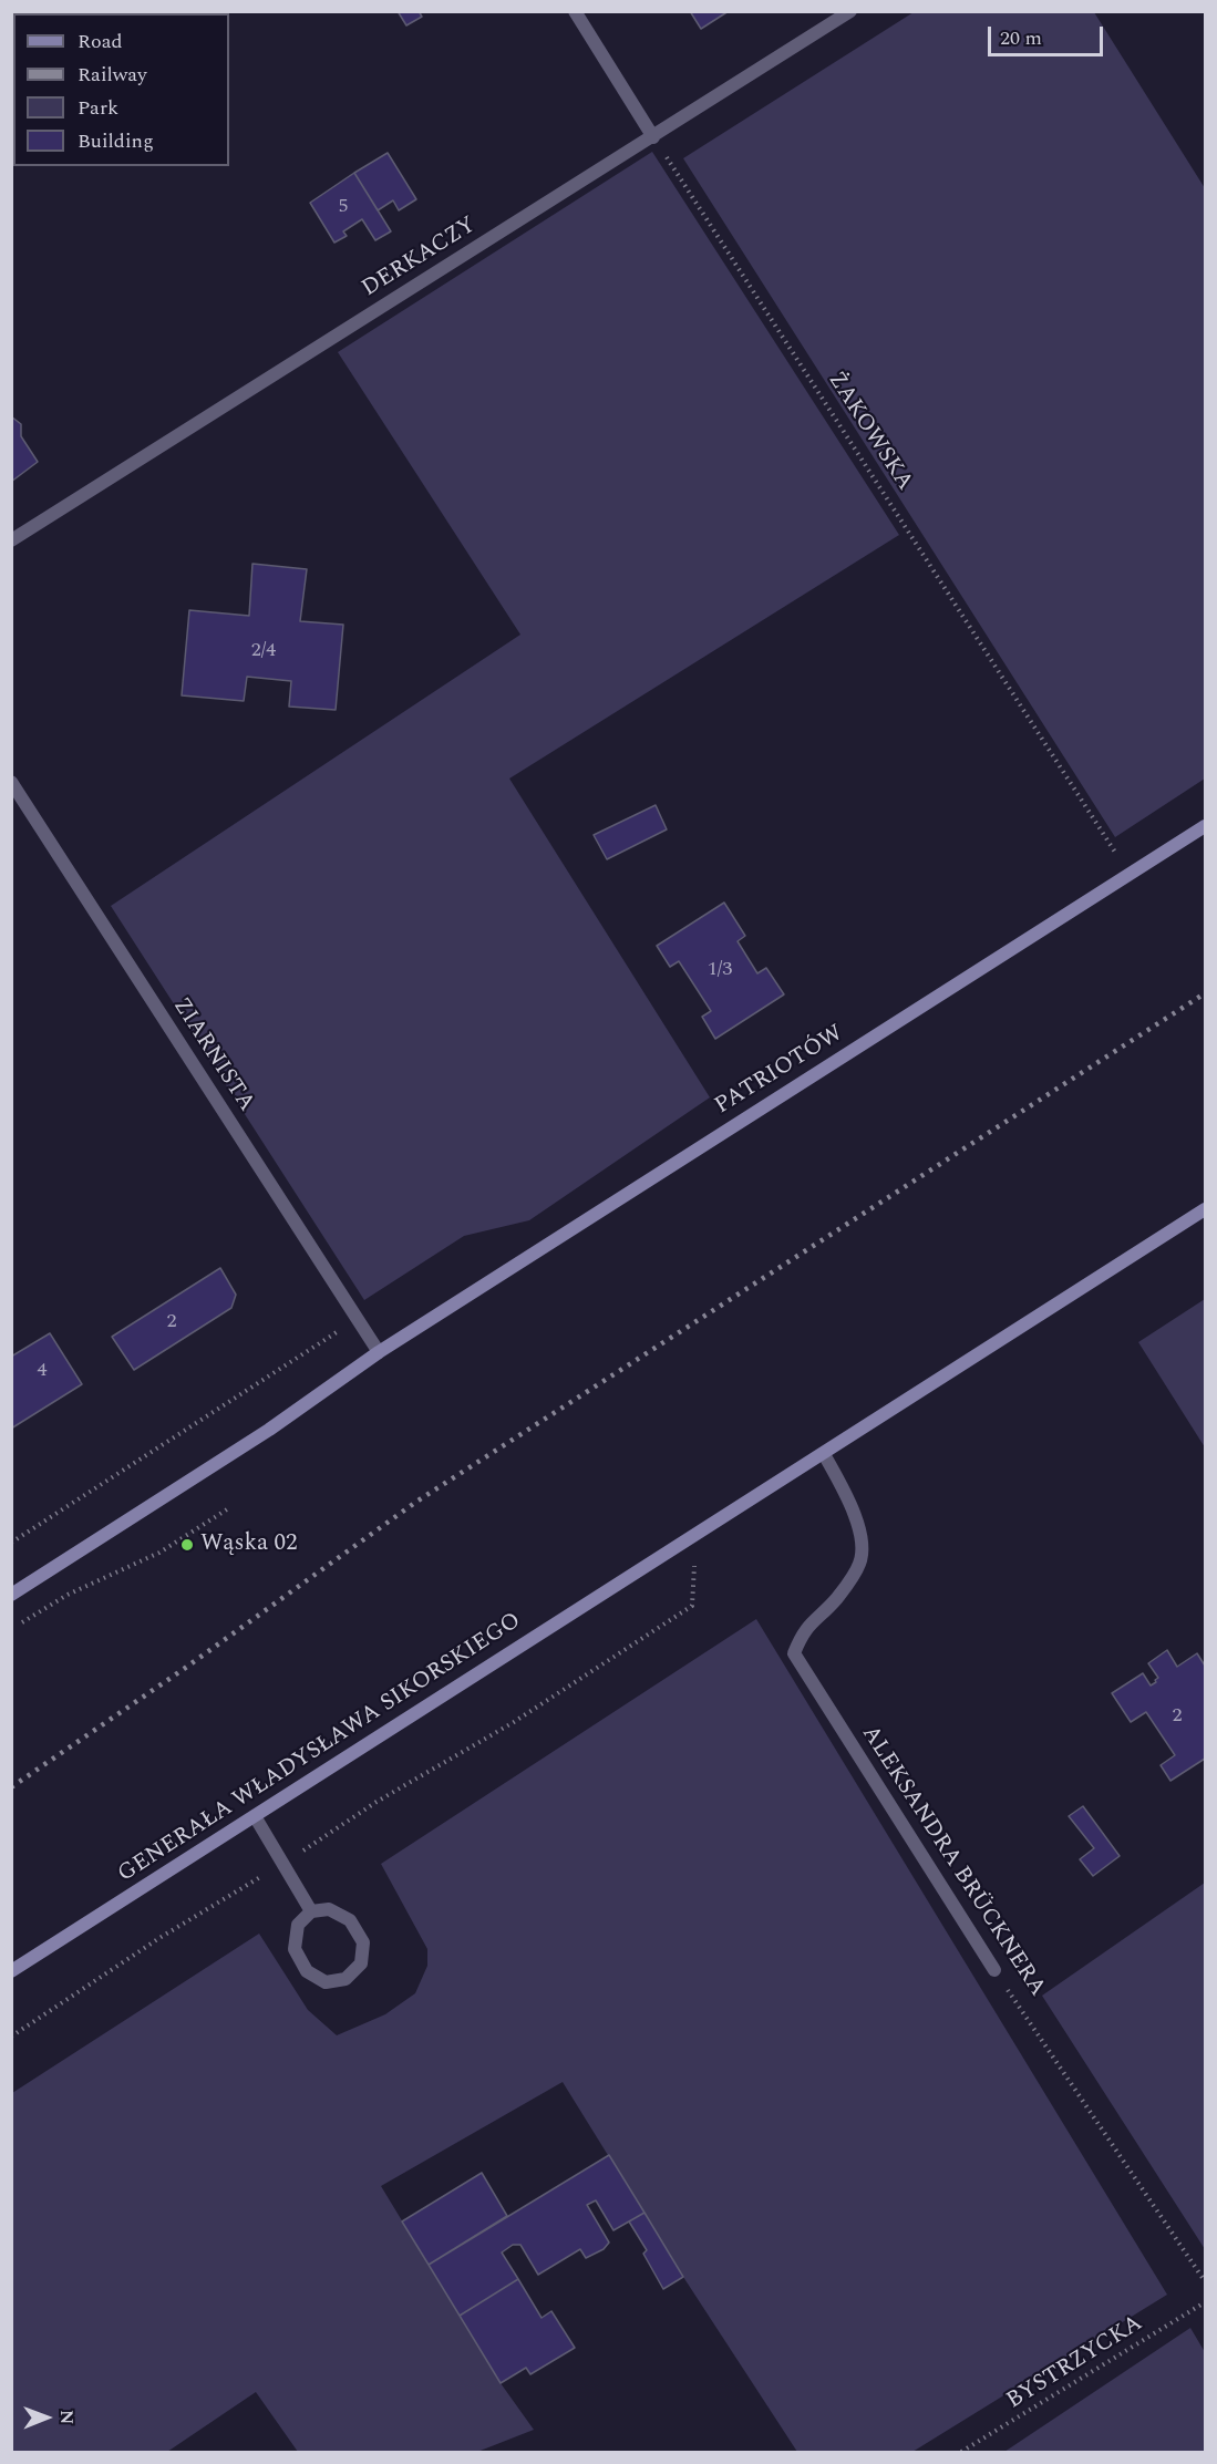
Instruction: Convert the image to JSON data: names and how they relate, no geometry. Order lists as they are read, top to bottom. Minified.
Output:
{"streets":{"main road":["PATRIOTÓW","GENERAŁA WŁADYSŁAWA SIKORSKIEGO"],"street":["DERKACZY","ZIARNISTA","ALEKSANDRA BRÜCKNERA"],"path":["ŻAKOWSKA","BYSTRZYCKA"]},"crossings":[["DERKACZY","ŻAKOWSKA"],["ŻAKOWSKA","PATRIOTÓW"],["ZIARNISTA","PATRIOTÓW"]],"places":["Wąska 02"],"house_numbers":["5","2/4","1/3","2","4","2"],"legend":["Road","Railway","Park","Building"],"scale_bar":"20 m","north":"right"}
